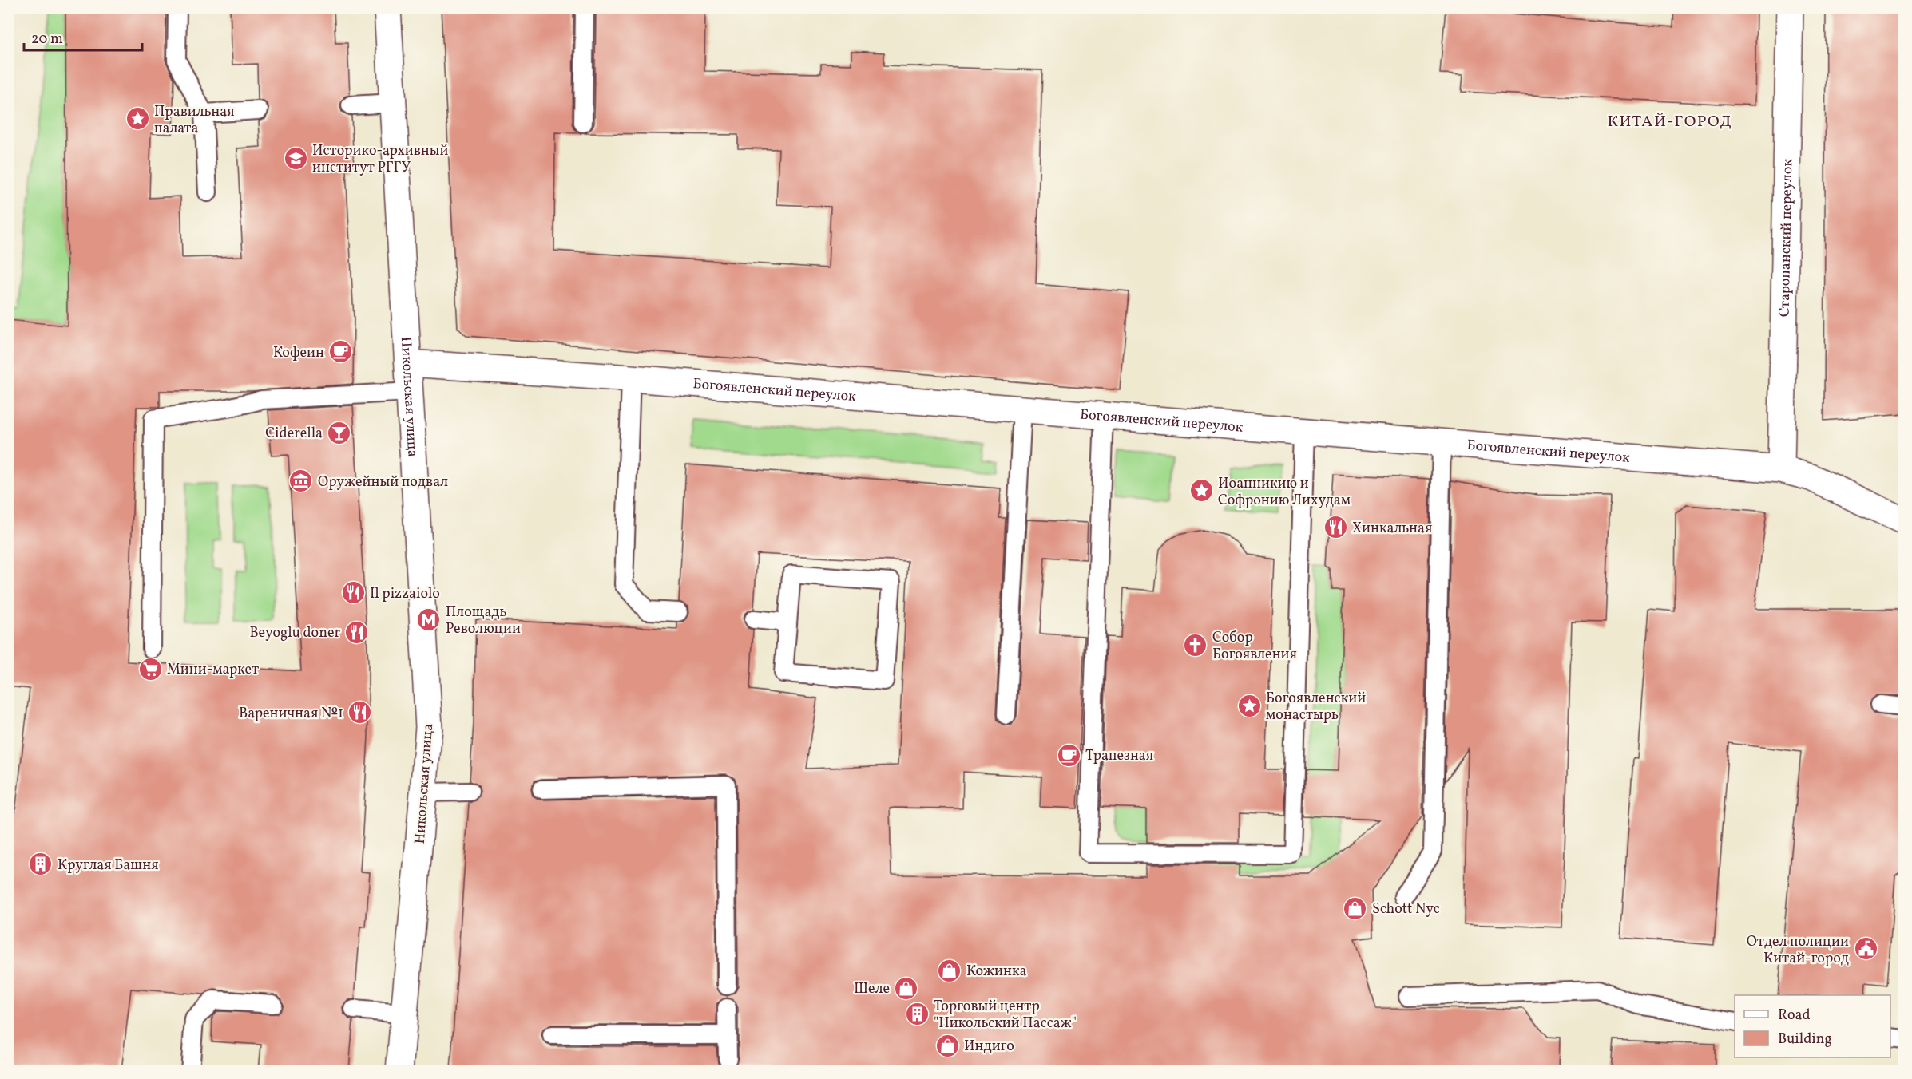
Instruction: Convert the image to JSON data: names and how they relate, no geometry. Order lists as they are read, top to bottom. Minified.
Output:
{"streets":{"street":["Старопанский переулок","Богоявленский переулок","Никольская улица"]},"crossings":[["Старопанский переулок","Богоявленский переулок"],["Богоявленский переулок","Никольская улица"]],"districts":["КИТАЙ-ГОРОД"],"places":{"place":["Правильная палата","Иоанникию и Софронию Лихудам","Богоявленский монастырь"],"school or university":["Историко-архивный институт РГГУ"],"cafe":["Кофеин","Трапезная"],"bar":["Ciderella"],"museum":["Оружейный подвал"],"restaurant":["Хинкальная","Il pizzaiolo","Beyoglu doner","Вареничная №1"],"metro station":["Площадь Революции"],"church":["Собор Богоявления"],"supermarket":["Мини-маркет"],"building":["Круглая Башня","Торговый центр \"Никольский Пассаж\""],"shop":["Schott Nyc","Кожинка","Шеле","Индиго"],"public building":["Отдел полиции Китай-город"]},"legend":["Road","Building"],"scale_bar":"20 m"}
